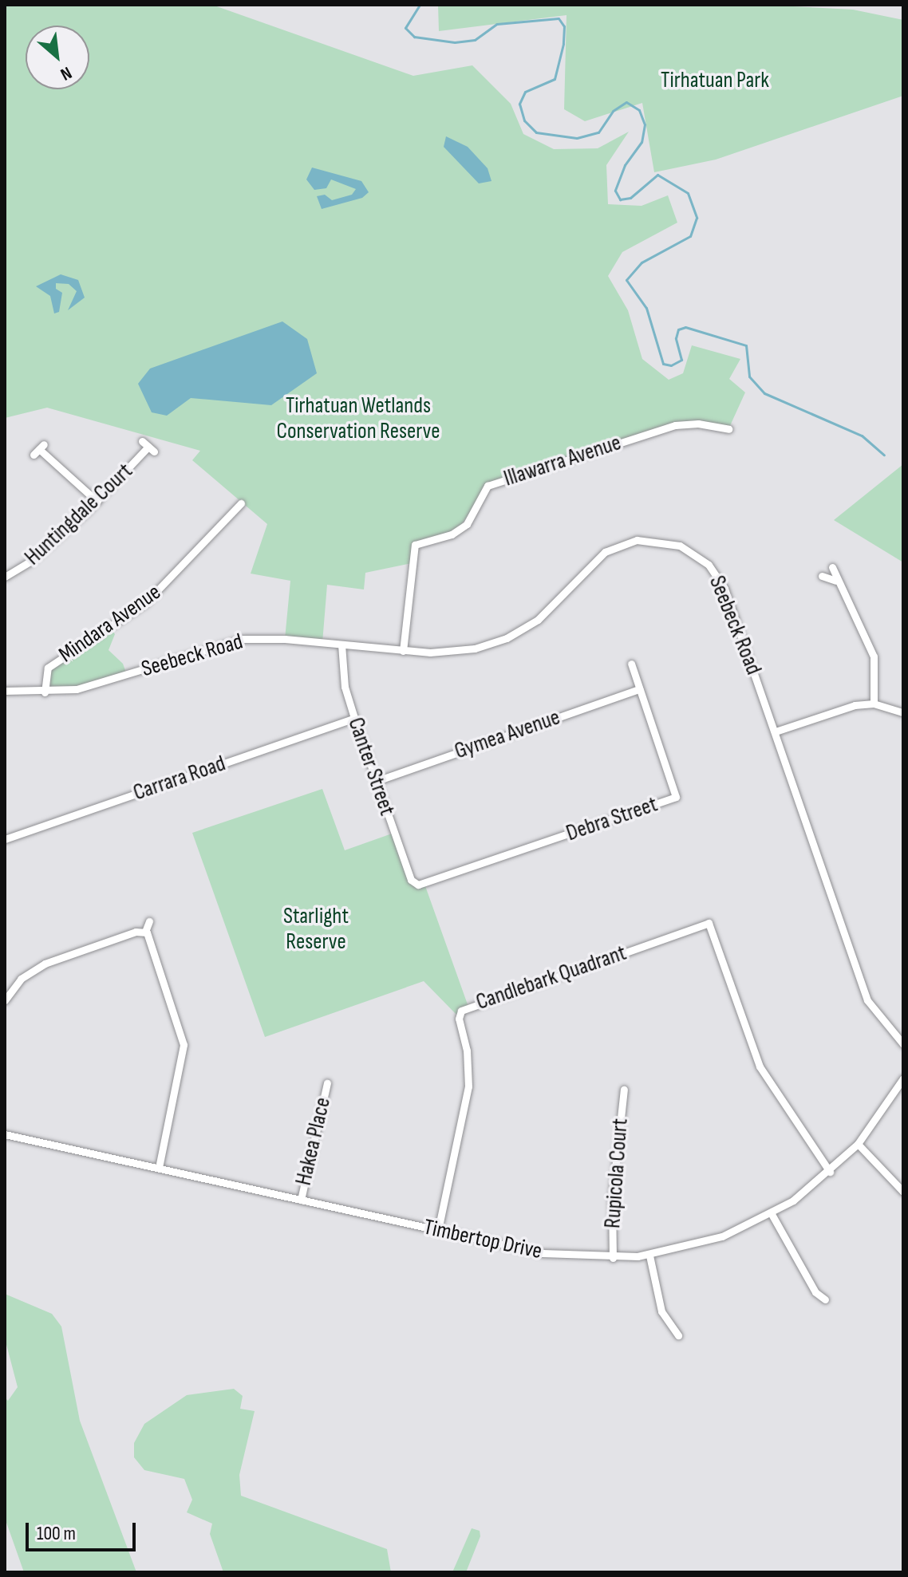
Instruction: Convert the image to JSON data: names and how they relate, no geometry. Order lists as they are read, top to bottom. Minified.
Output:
{"streets":{"street":["Illawarra Avenue","Huntingdale Court","Mindara Avenue","Seebeck Road","Gymea Avenue","Canter Street","Carrara Road","Debra Street","Candlebark Quadrant","Hakea Place","Rupicola Court","Timbertop Drive"]},"crossings":[["Illawarra Avenue","Seebeck Road"],["Mindara Avenue","Seebeck Road"],["Seebeck Road","Canter Street"],["Gymea Avenue","Canter Street"],["Gymea Avenue","Debra Street"],["Canter Street","Carrara Road"],["Canter Street","Debra Street"],["Candlebark Quadrant","Timbertop Drive"],["Hakea Place","Timbertop Drive"],["Rupicola Court","Timbertop Drive"]],"parks":["Tirhatuan Park","Tirhatuan Wetlands Conservation Reserve","Starlight Reserve"],"scale_bar":"100 m","north":"bottom right"}
